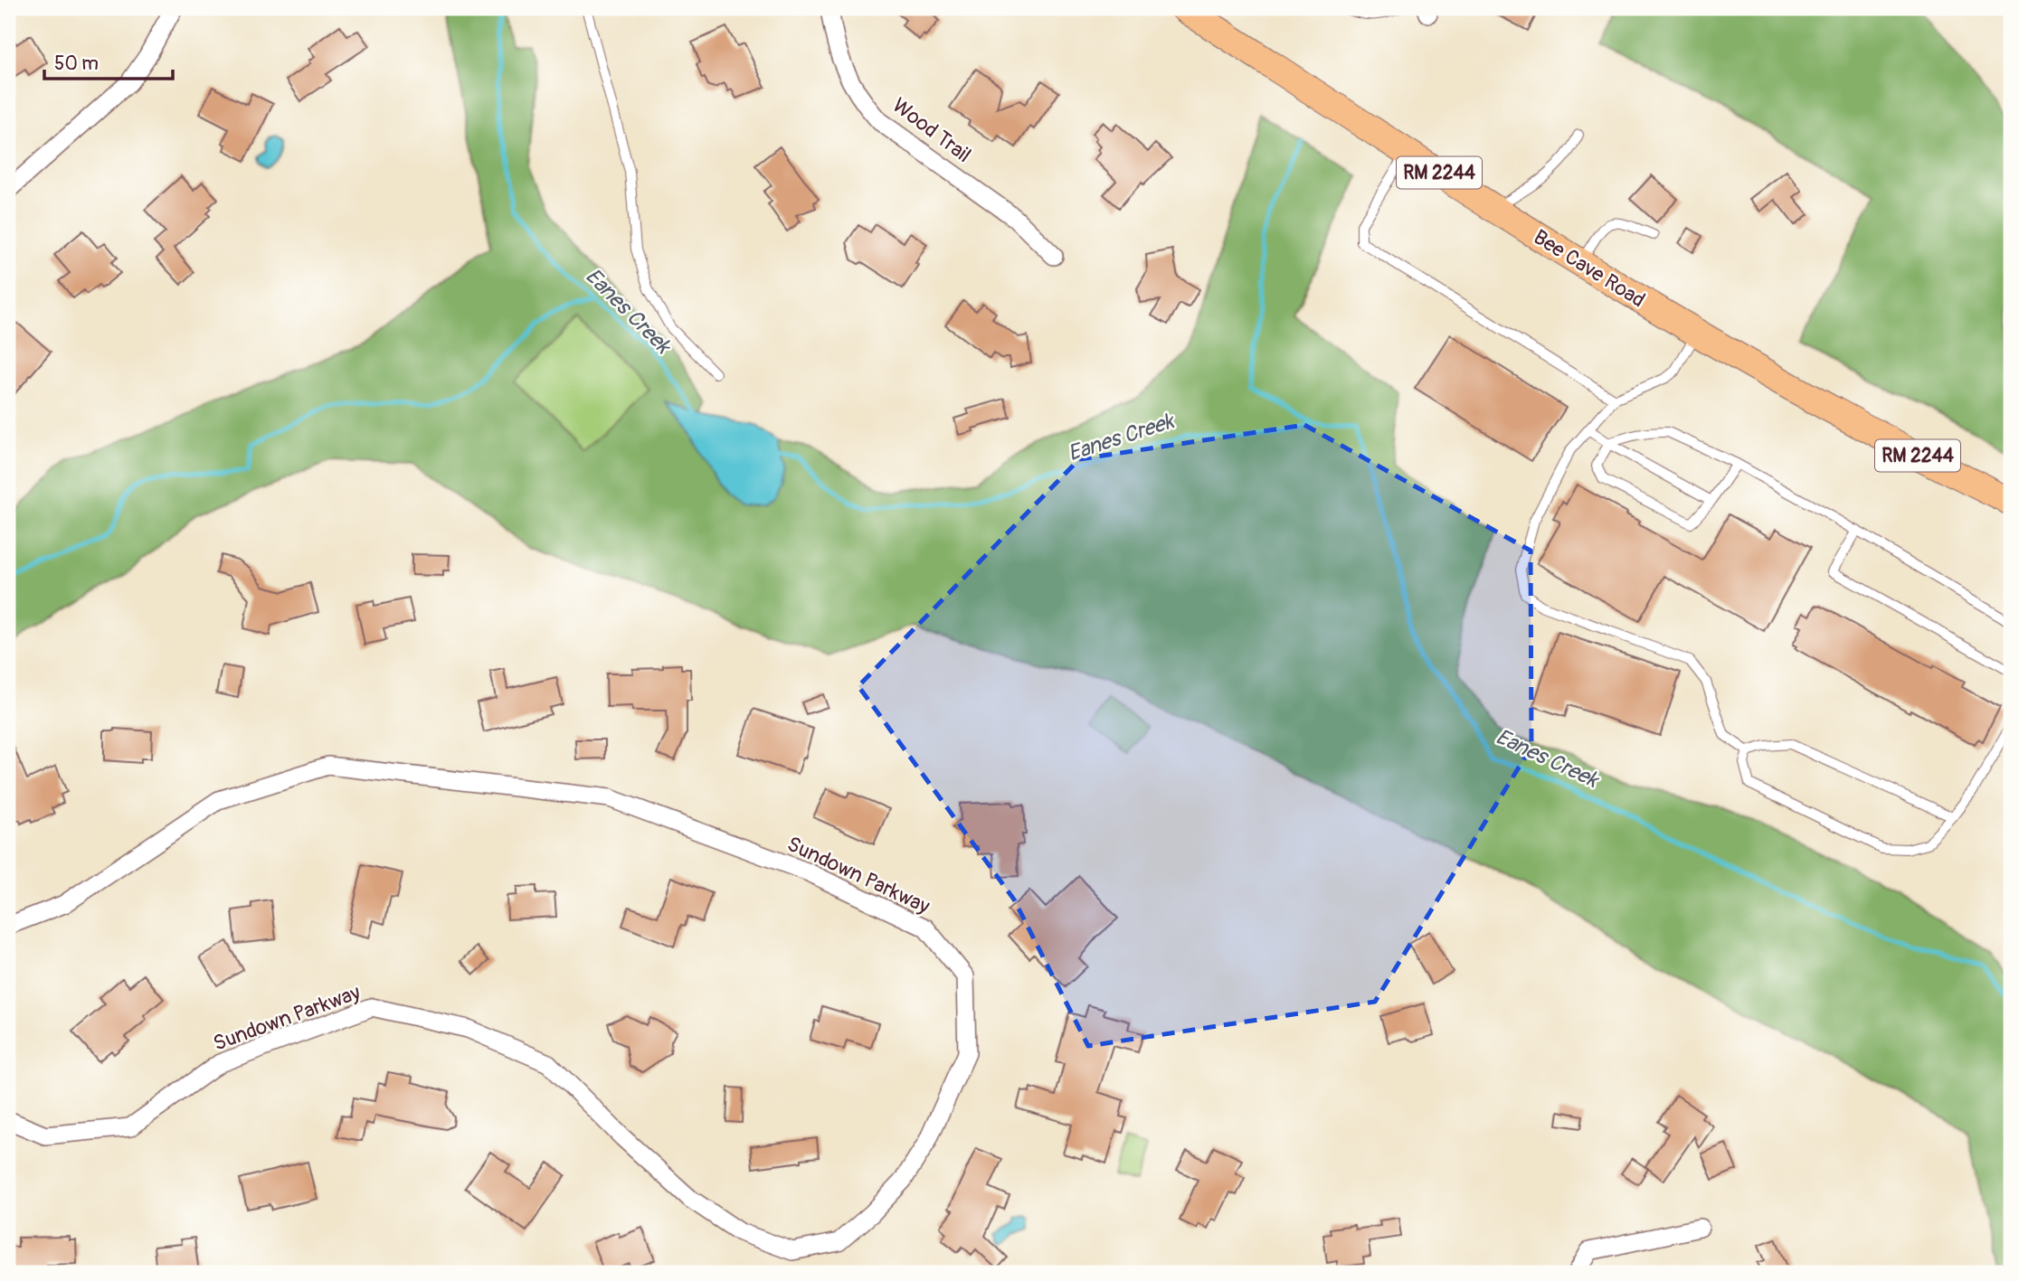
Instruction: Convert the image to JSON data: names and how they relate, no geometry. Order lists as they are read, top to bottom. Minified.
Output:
{"streets":{"main road":["RM 2244","Bee Cave Road"],"street":["Wood Trail","Sundown Parkway"]},"water":["Eanes Creek"],"scale_bar":"50 m"}
